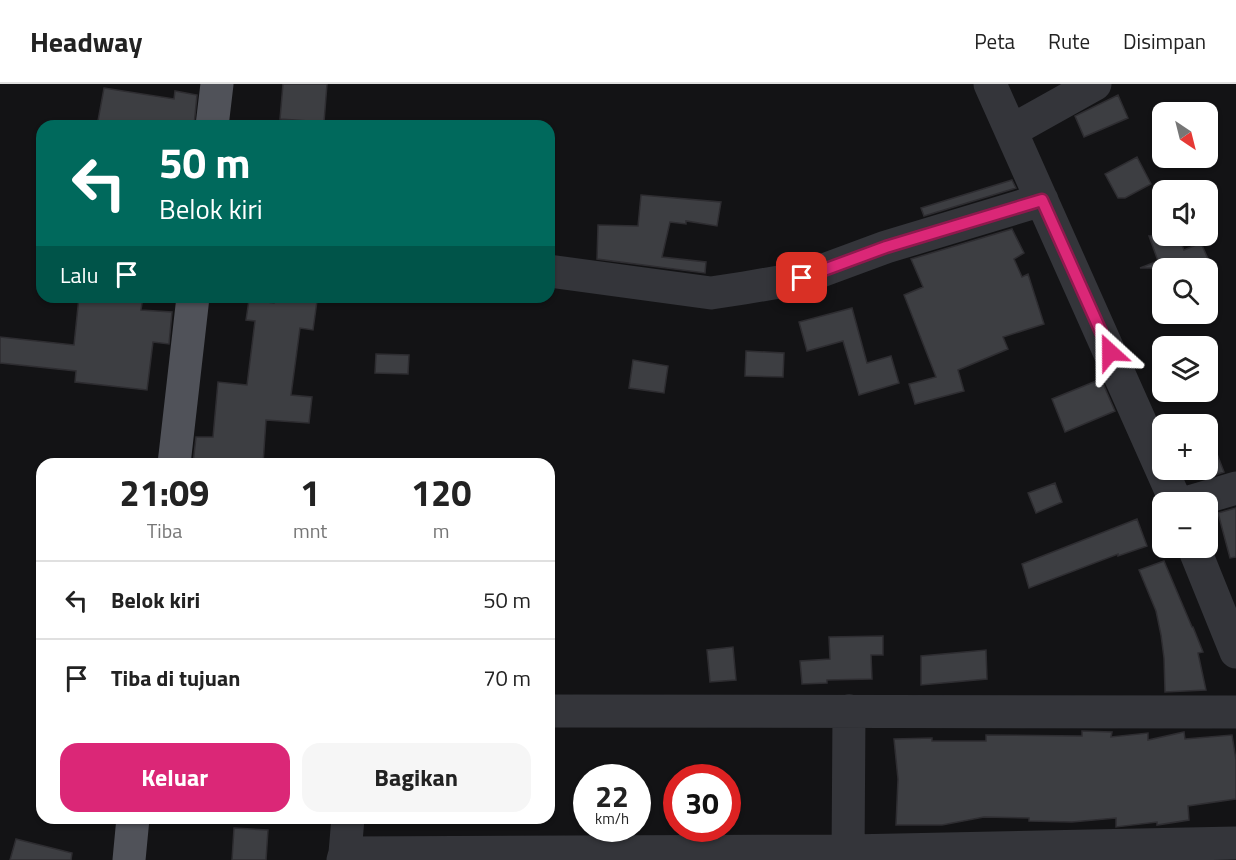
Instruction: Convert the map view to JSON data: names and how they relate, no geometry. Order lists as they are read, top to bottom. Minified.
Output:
{"north":"bottom right","page":{"header":"Headway","nav":["Peta","Rute","Disimpan"],"map_buttons":["+","−"],"turn":["50 m","Belok kiri"],"then":"Lalu","eta":["21:09","Tiba","1","mnt","120","m"],"list":[{"name":"Belok kiri","value":"50 m"},{"name":"Tiba di tujuan","value":"70 m"}],"buttons":["Keluar","Bagikan"],"speed":"22 km/h","limit":"30"}}
